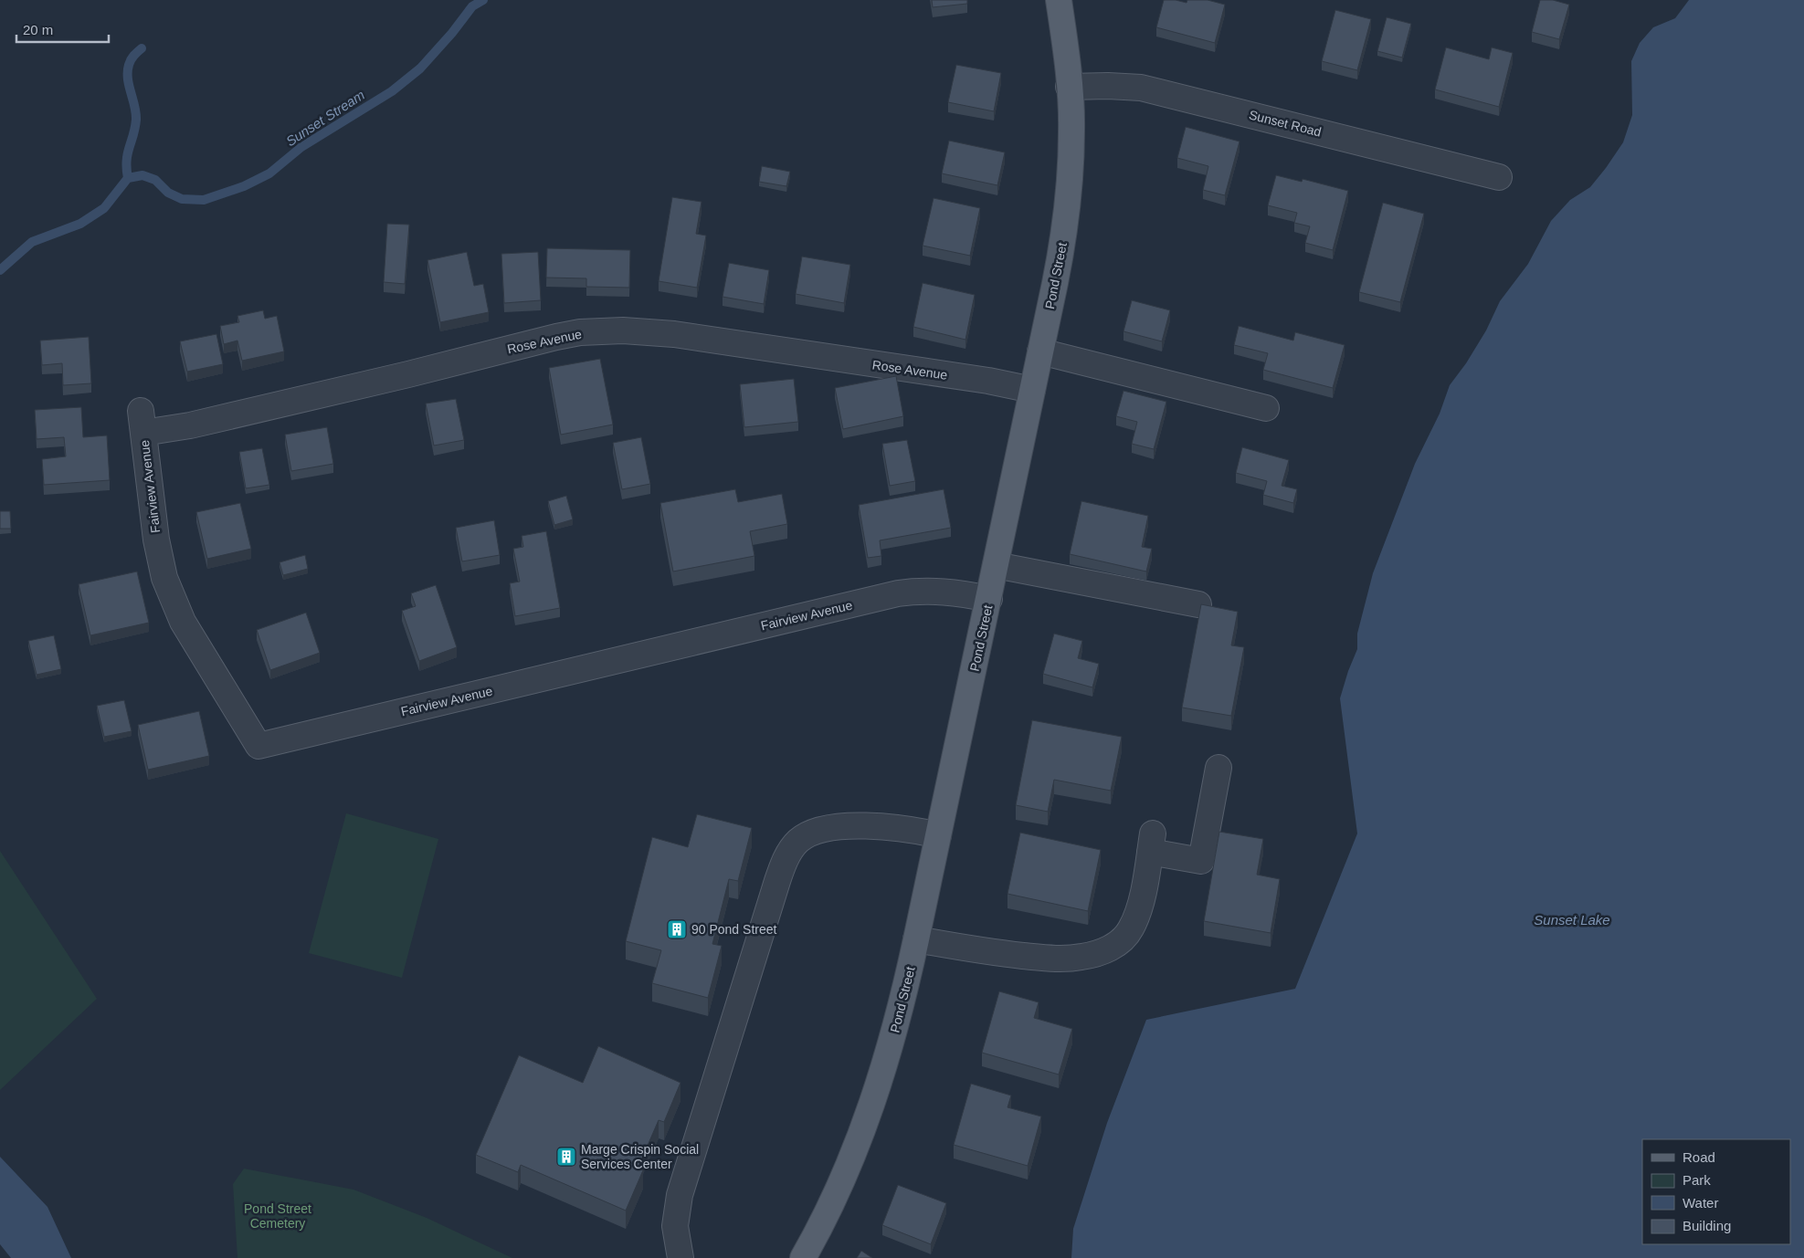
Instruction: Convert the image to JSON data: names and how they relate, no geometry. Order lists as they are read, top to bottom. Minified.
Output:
{"streets":{"main road":["Pond Street"],"street":["Sunset Road","Rose Avenue","Fairview Avenue"]},"crossings":[["Sunset Road","Pond Street"],["Pond Street","Rose Avenue"],["Pond Street","Fairview Avenue"],["Rose Avenue","Fairview Avenue"]],"water":["Sunset Stream","Sunset Lake"],"parks":["Pond Street Cemetery"],"places":{"building":["90 Pond Street","Marge Crispin Social Services Center"]},"legend":["Road","Park","Water","Building"],"scale_bar":"20 m"}
